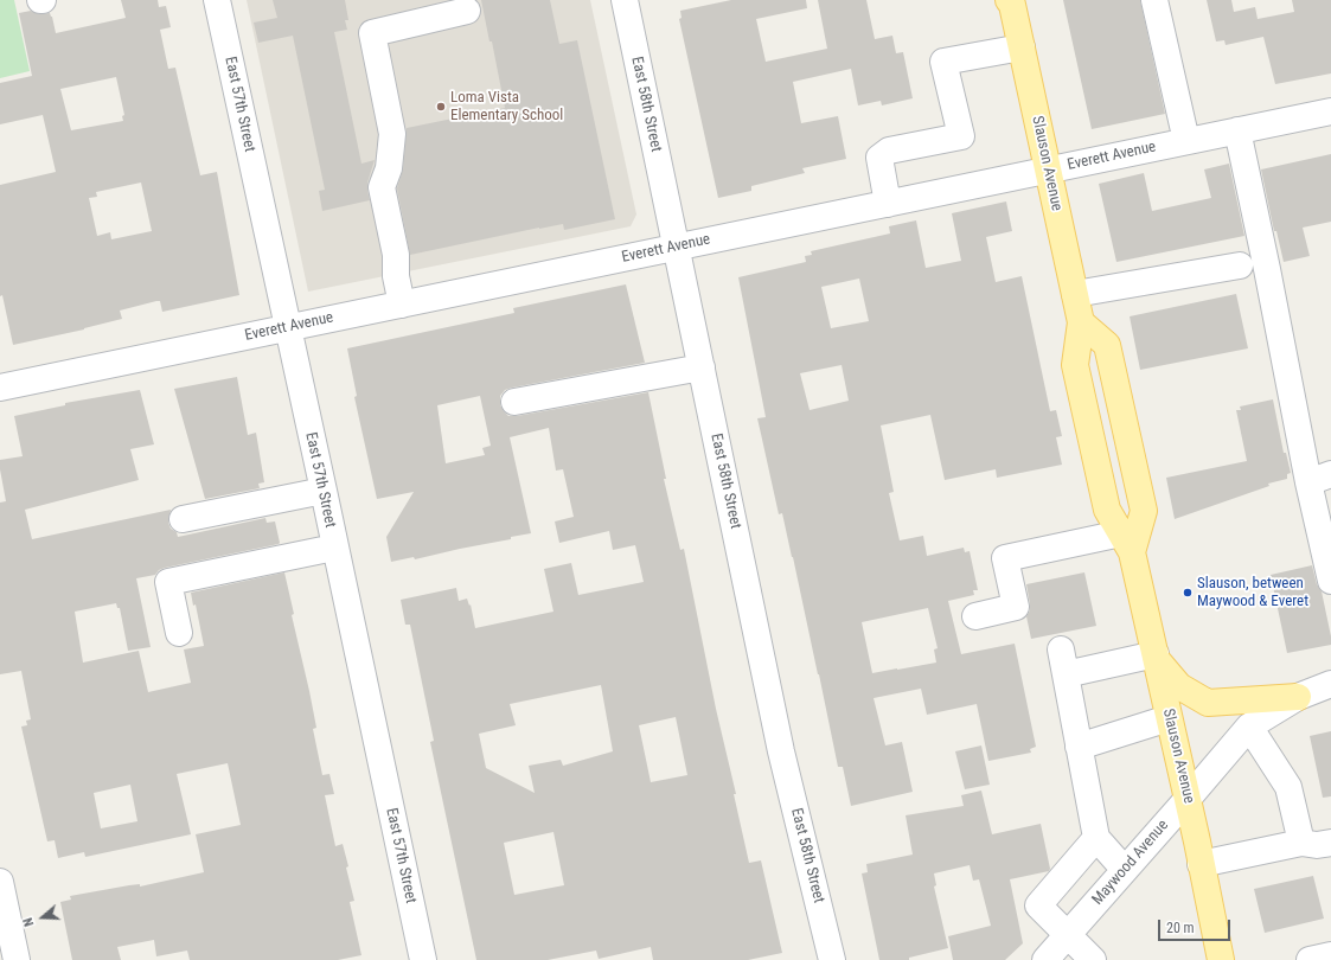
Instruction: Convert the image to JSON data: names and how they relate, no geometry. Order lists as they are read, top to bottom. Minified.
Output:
{"streets":{"main road":["Slauson Avenue"],"street":["East 57th Street","East 58th Street","Everett Avenue","Maywood Avenue"]},"crossings":[["East 57th Street","Everett Avenue"],["East 58th Street","Everett Avenue"],["Everett Avenue","Slauson Avenue"],["Slauson Avenue","Maywood Avenue"]],"places":["Loma Vista Elementary School","Slauson, between Maywood & Everet"],"scale_bar":"20 m","north":"left"}
